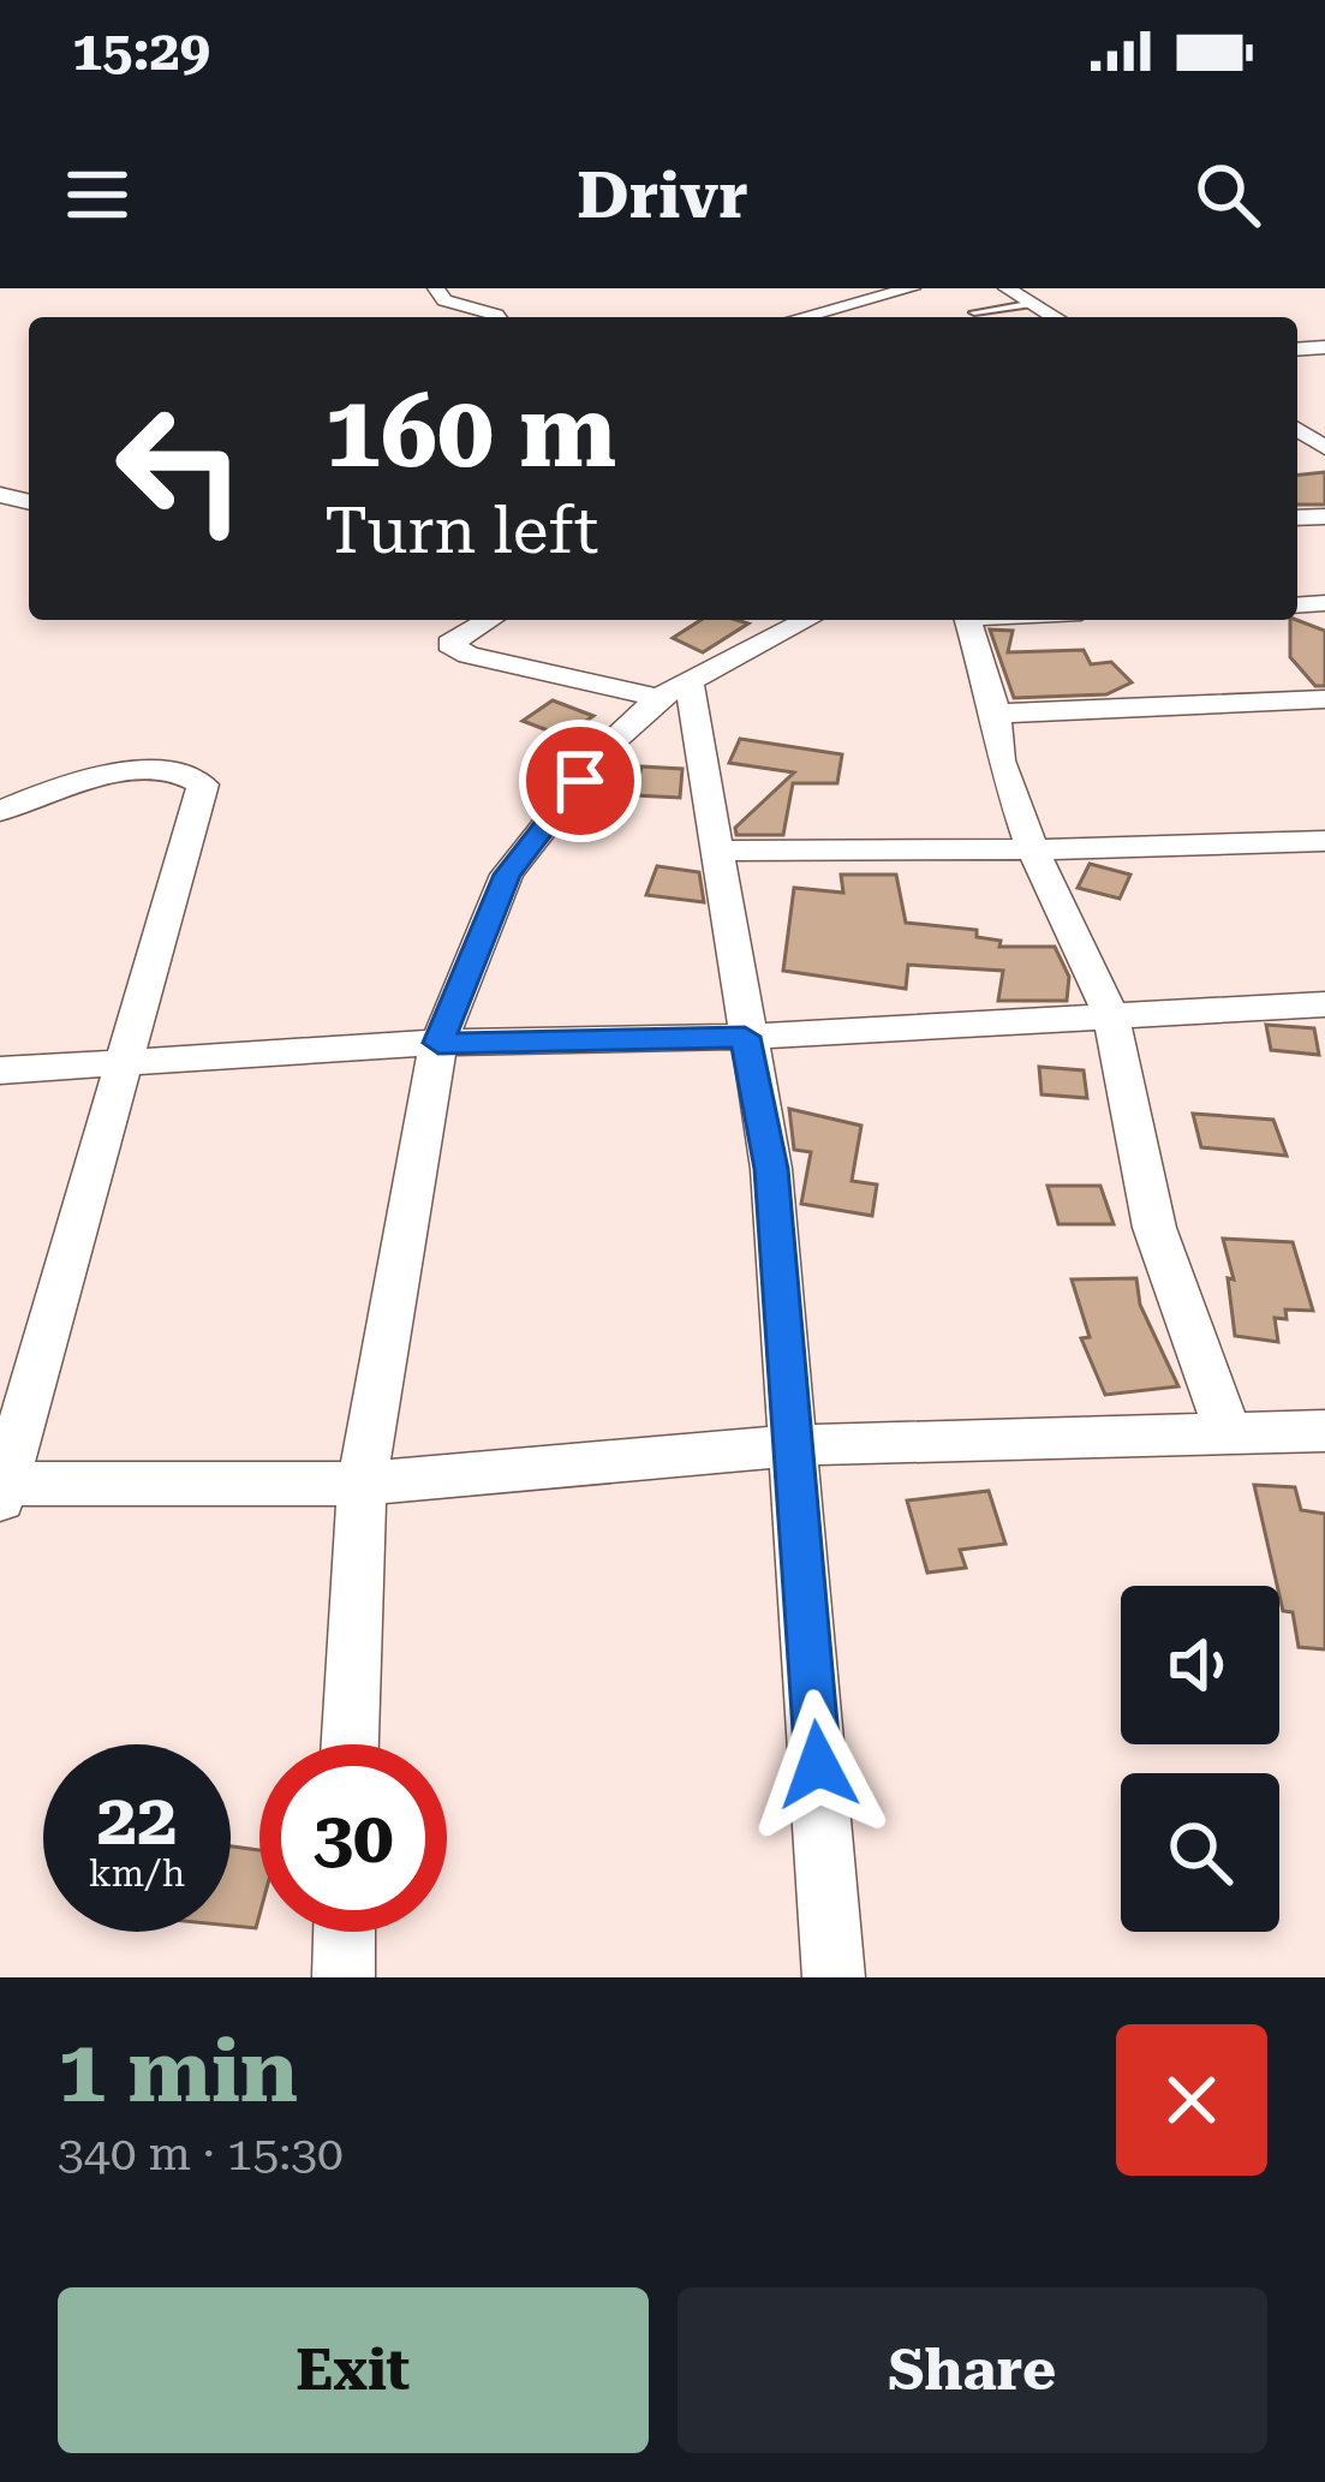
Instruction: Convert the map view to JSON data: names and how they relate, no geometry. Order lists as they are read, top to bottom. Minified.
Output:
{"page":{"status":"15:29","header":"Drivr","turn":["160 m","Turn left"],"speed":"22 km/h","limit":"30","heading":["1 min","340 m · 15:30"],"buttons":["Exit","Share"]}}
